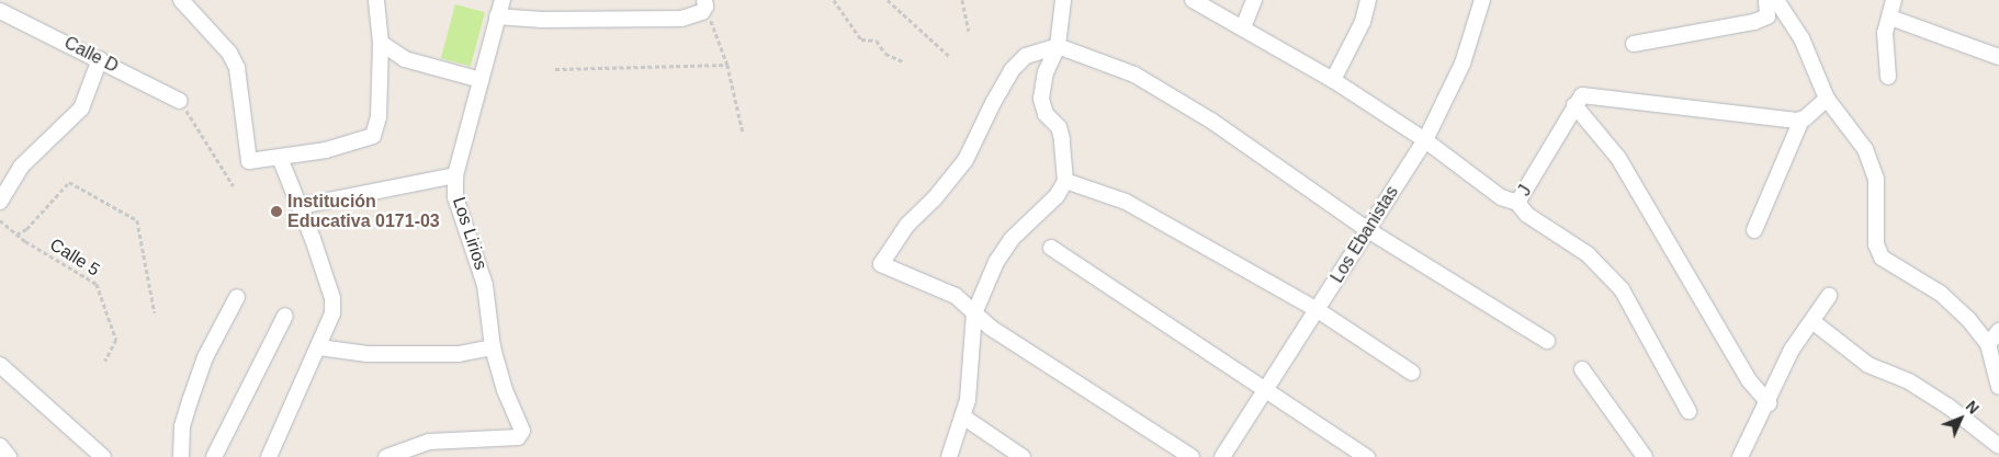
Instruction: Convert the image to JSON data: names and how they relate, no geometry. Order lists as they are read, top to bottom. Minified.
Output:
{"streets":{"street":["Calle D","J","Los Lirios","Los Ebanistas"],"path":["Calle 5"]},"crossings":[["J","Los Ebanistas"]],"places":["Institución Educativa 0171-03"],"north":"top right"}
